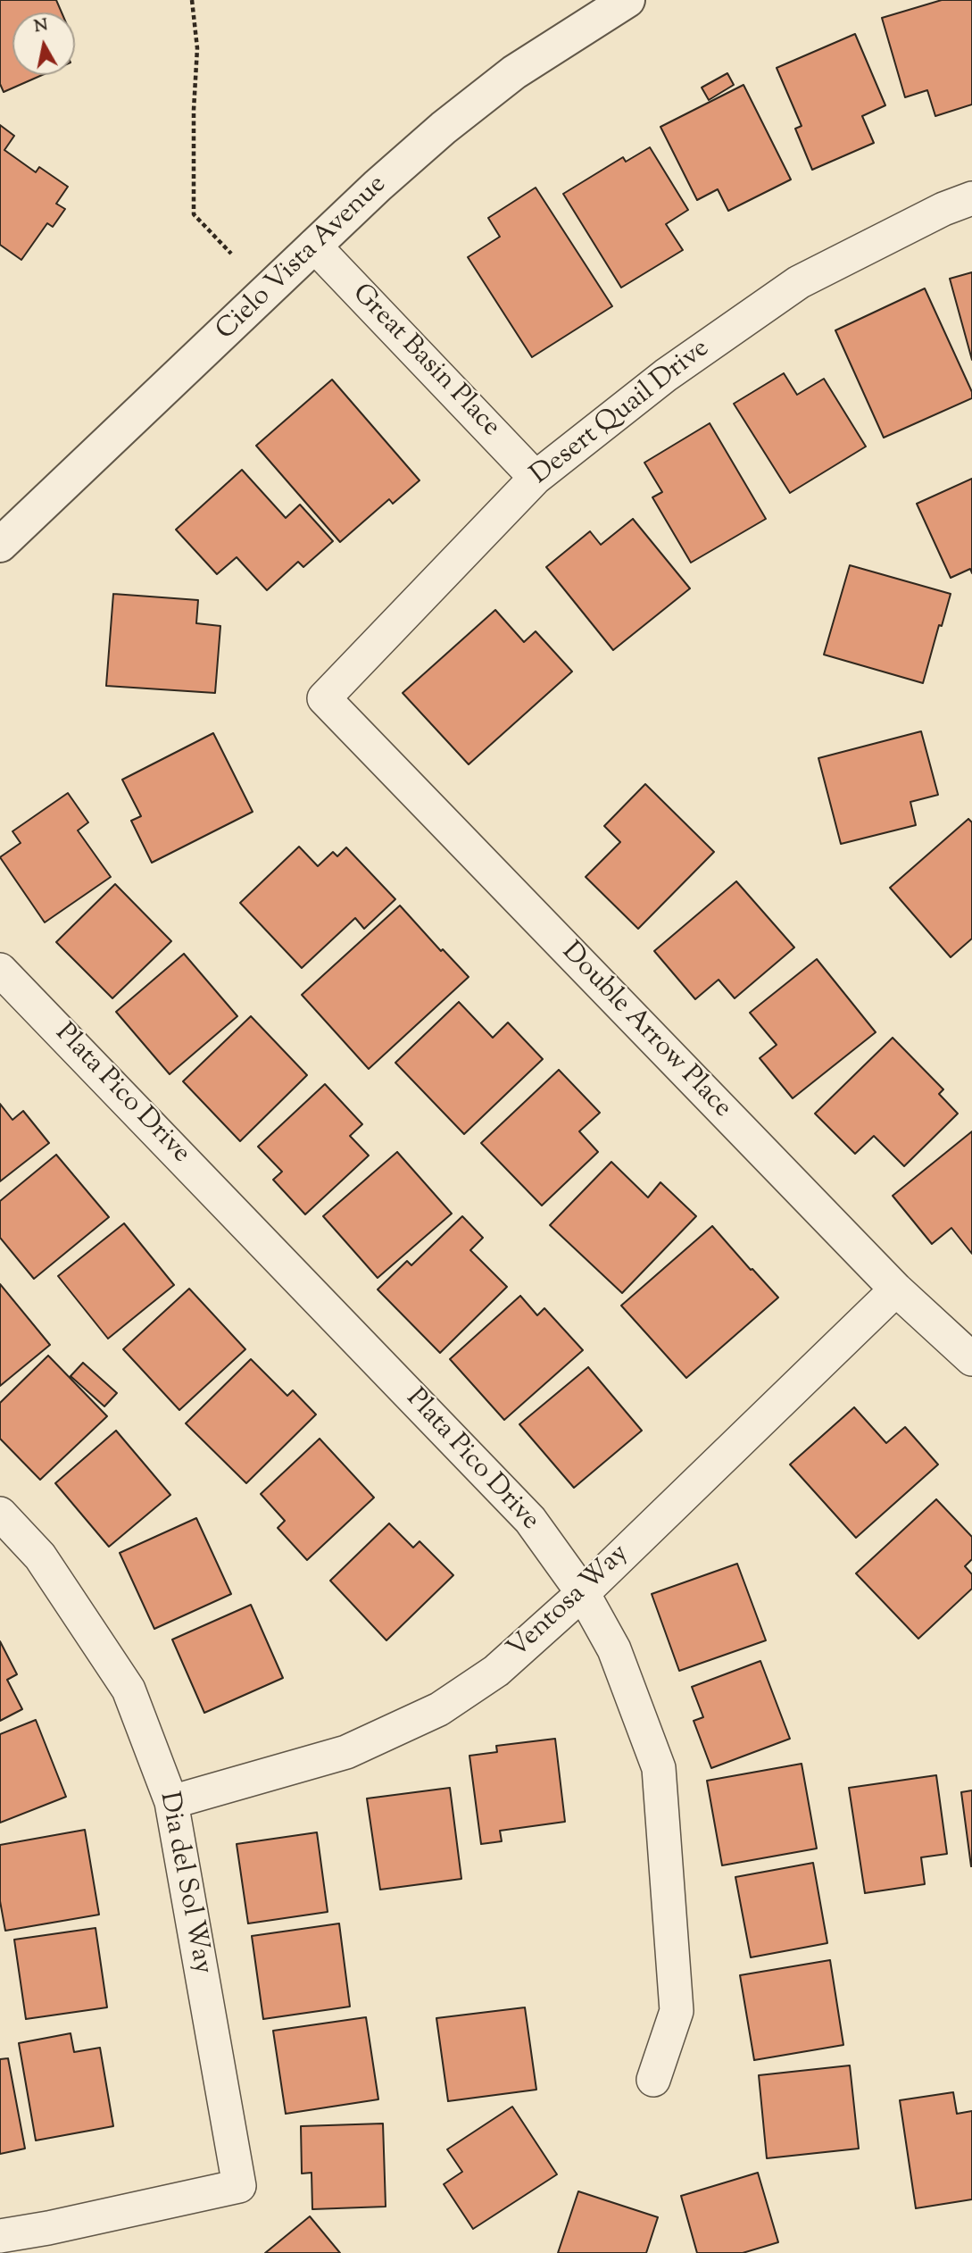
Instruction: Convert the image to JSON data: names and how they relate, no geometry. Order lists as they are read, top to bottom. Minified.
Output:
{"streets":{"street":["Cielo Vista Avenue","Great Basin Place","Desert Quail Drive","Double Arrow Place","Plata Pico Drive","Ventosa Way","Dia del Sol Way"]},"crossings":[["Cielo Vista Avenue","Great Basin Place"],["Great Basin Place","Desert Quail Drive"],["Desert Quail Drive","Double Arrow Place"],["Double Arrow Place","Ventosa Way"],["Plata Pico Drive","Ventosa Way"],["Ventosa Way","Dia del Sol Way"]],"north":"top"}
